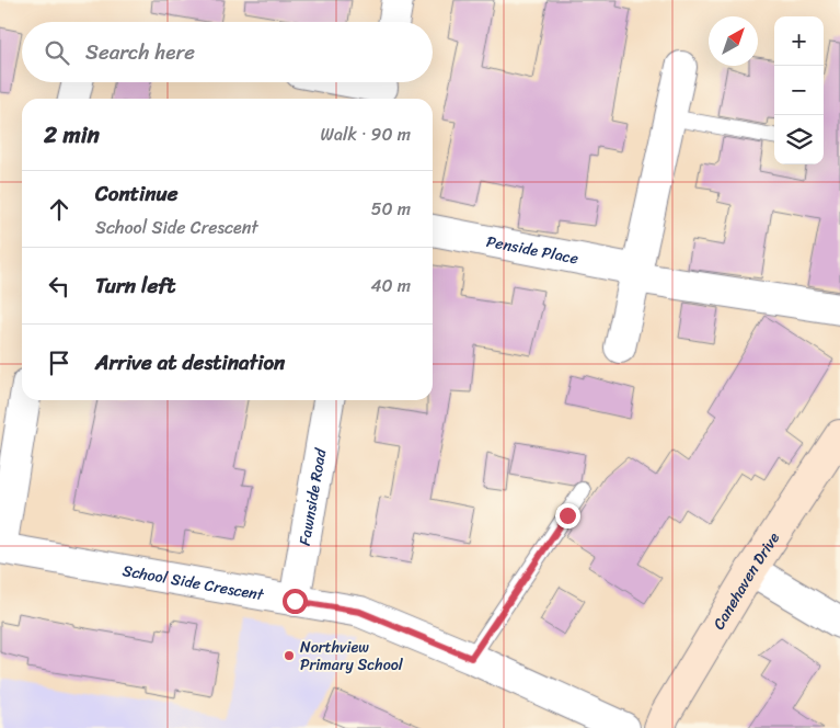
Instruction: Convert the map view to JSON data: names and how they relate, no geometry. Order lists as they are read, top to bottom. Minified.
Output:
{"streets":{"street":["Penside Place","Fawnside Road","Canehaven Drive","School Side Crescent"]},"crossings":[["Fawnside Road","School Side Crescent"]],"places":["Northview Primary School"],"north":"top right","page":{"map_buttons":["+","−"],"search":"Search here","heading":["2 min","Walk · 90 m"],"list":[["Continue","School Side Crescent","50 m"],["Turn left","40 m"],"Arrive at destination"]}}
